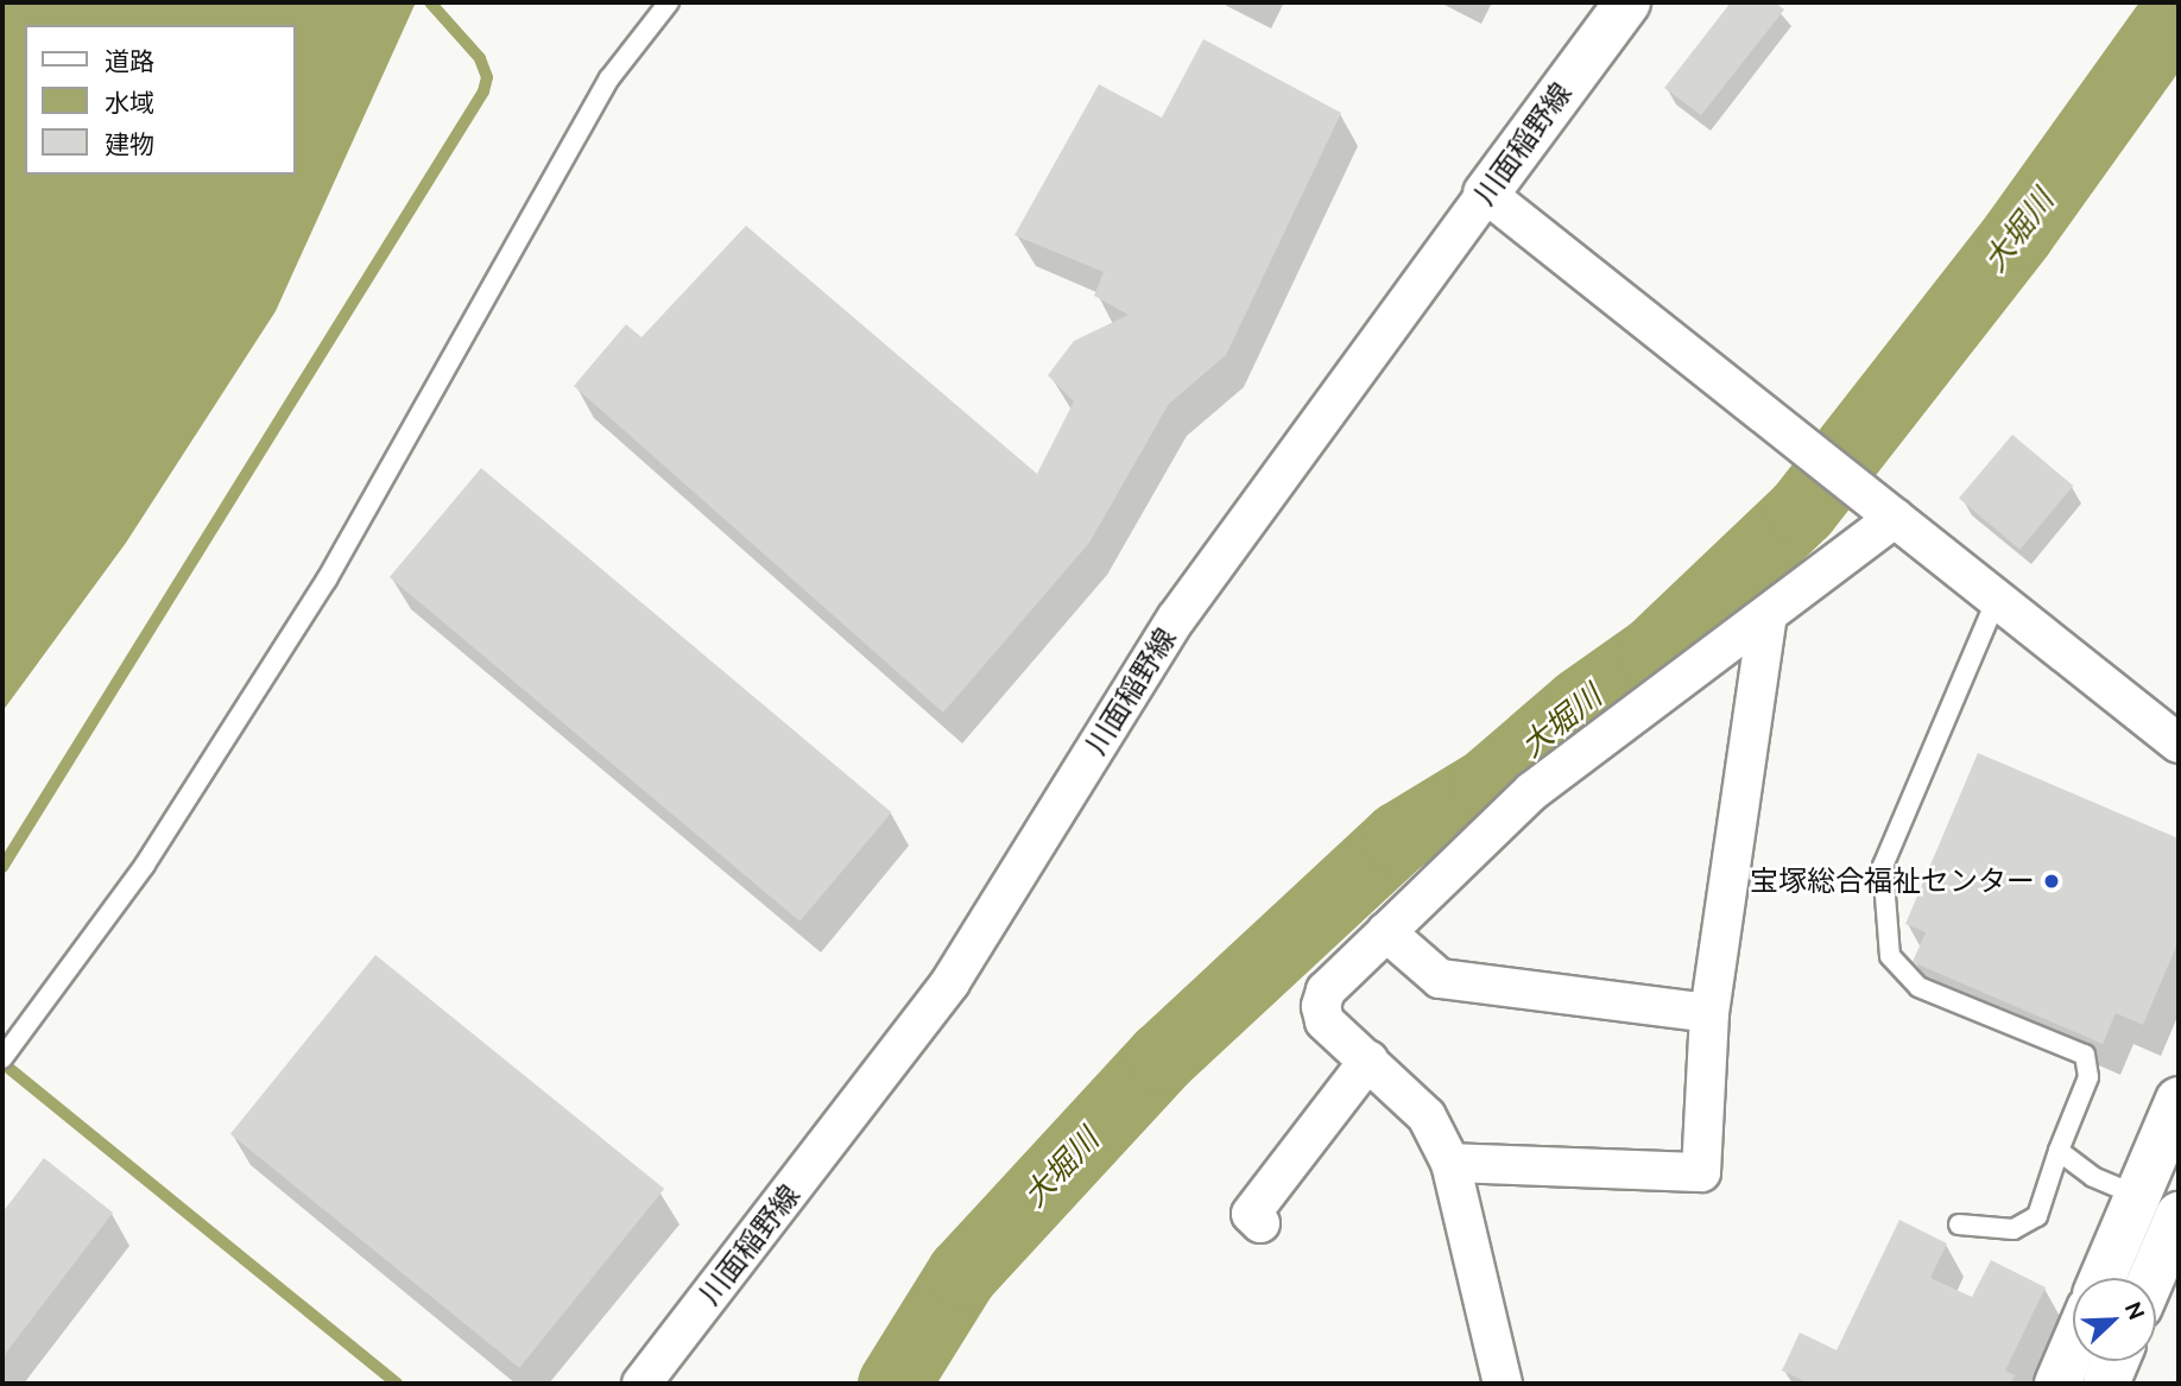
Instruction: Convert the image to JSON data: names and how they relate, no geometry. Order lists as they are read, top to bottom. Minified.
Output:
{"streets":{"main road":["川面稲野線"]},"water":["大堀川"],"places":["宝塚総合福祉センター"],"legend":["道路","水域","建物"],"north":"top right"}
